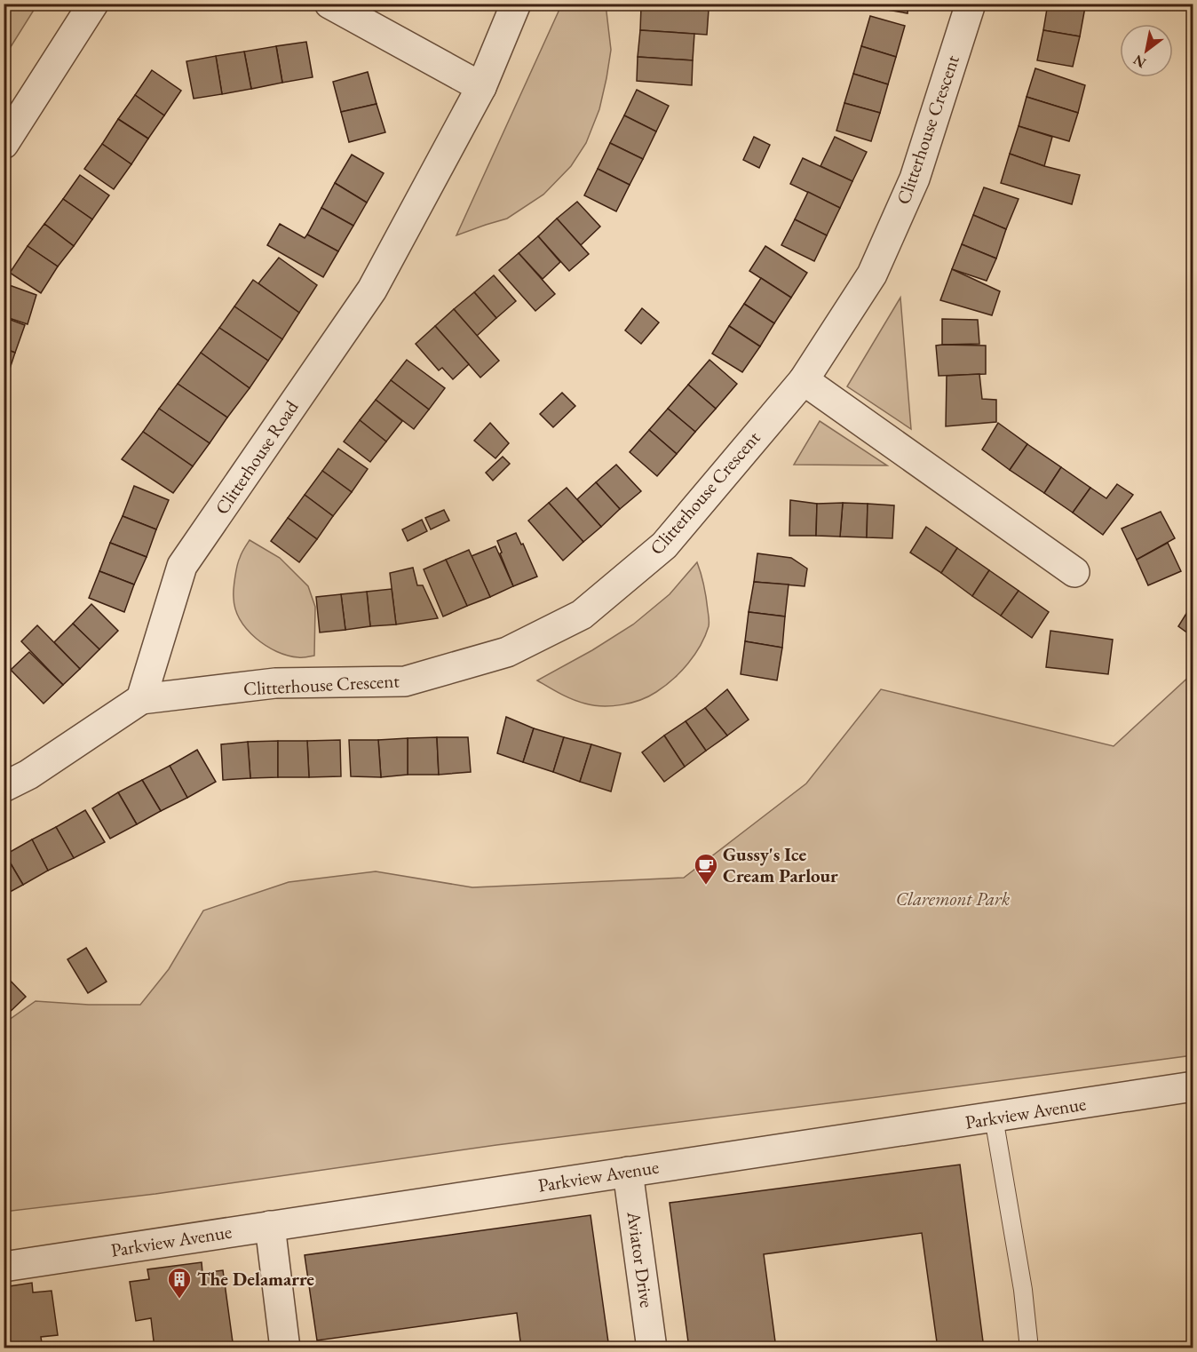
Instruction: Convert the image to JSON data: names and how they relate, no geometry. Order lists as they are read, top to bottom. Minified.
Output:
{"streets":{"street":["Clitterhouse Crescent","Clitterhouse Road","Parkview Avenue","Aviator Drive"]},"crossings":[["Clitterhouse Crescent","Clitterhouse Road"],["Parkview Avenue","Aviator Drive"]],"parks":["Claremont Park"],"places":{"cafe":["Gussy's Ice Cream Parlour"],"building":["The Delamarre"]},"north":"bottom left"}
